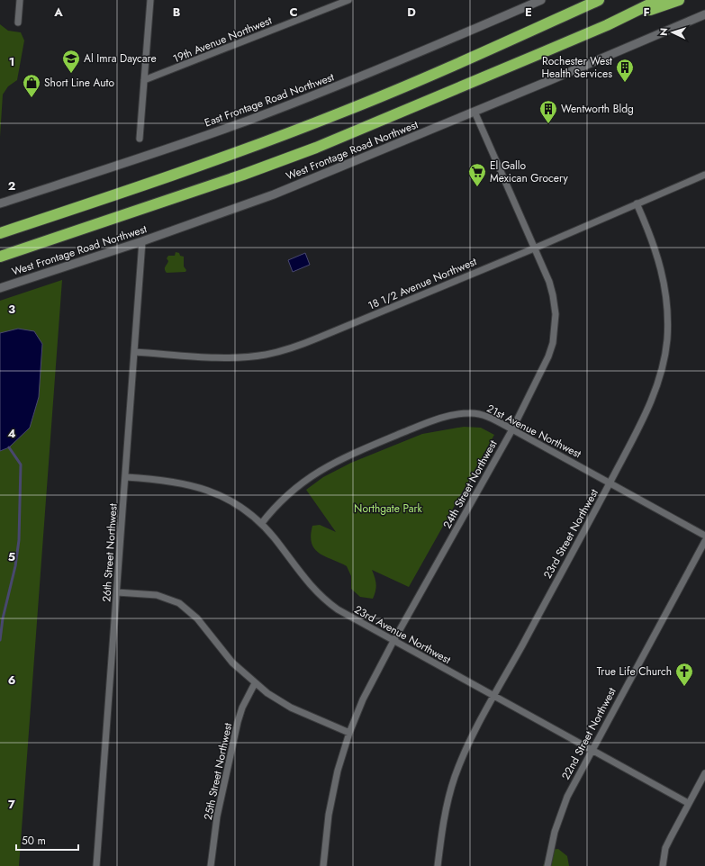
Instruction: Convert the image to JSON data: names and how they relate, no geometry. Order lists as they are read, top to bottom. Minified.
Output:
{"streets":{"street":["19th Avenue Northwest","East Frontage Road Northwest","West Frontage Road Northwest","18 1/2 Avenue Northwest","21st Avenue Northwest","24th Street Northwest","23rd Street Northwest","26th Street Northwest","23rd Avenue Northwest","22nd Street Northwest","25th Street Northwest"]},"crossings":[["West Frontage Road Northwest","24th Street Northwest"],["West Frontage Road Northwest","26th Street Northwest"],["18 1/2 Avenue Northwest","24th Street Northwest"],["18 1/2 Avenue Northwest","23rd Street Northwest"],["18 1/2 Avenue Northwest","26th Street Northwest"],["21st Avenue Northwest","24th Street Northwest"],["21st Avenue Northwest","23rd Street Northwest"],["21st Avenue Northwest","23rd Avenue Northwest"],["24th Street Northwest","23rd Avenue Northwest"],["23rd Street Northwest","23rd Avenue Northwest"],["26th Street Northwest","23rd Avenue Northwest"],["23rd Avenue Northwest","22nd Street Northwest"]],"parks":["Northgate Park"],"places":{"school or university":["Al Imra Daycare"],"building":["Rochester West Health Services","Wentworth Bldg"],"shop":["Short Line Auto"],"supermarket":["El Gallo Mexican Grocery"],"church":["True Life Church"]},"scale_bar":"50 m","north":"left","grid":{"columns":["A","B","C","D","E","F"],"rows":["1","2","3","4","5","6","7"]}}
